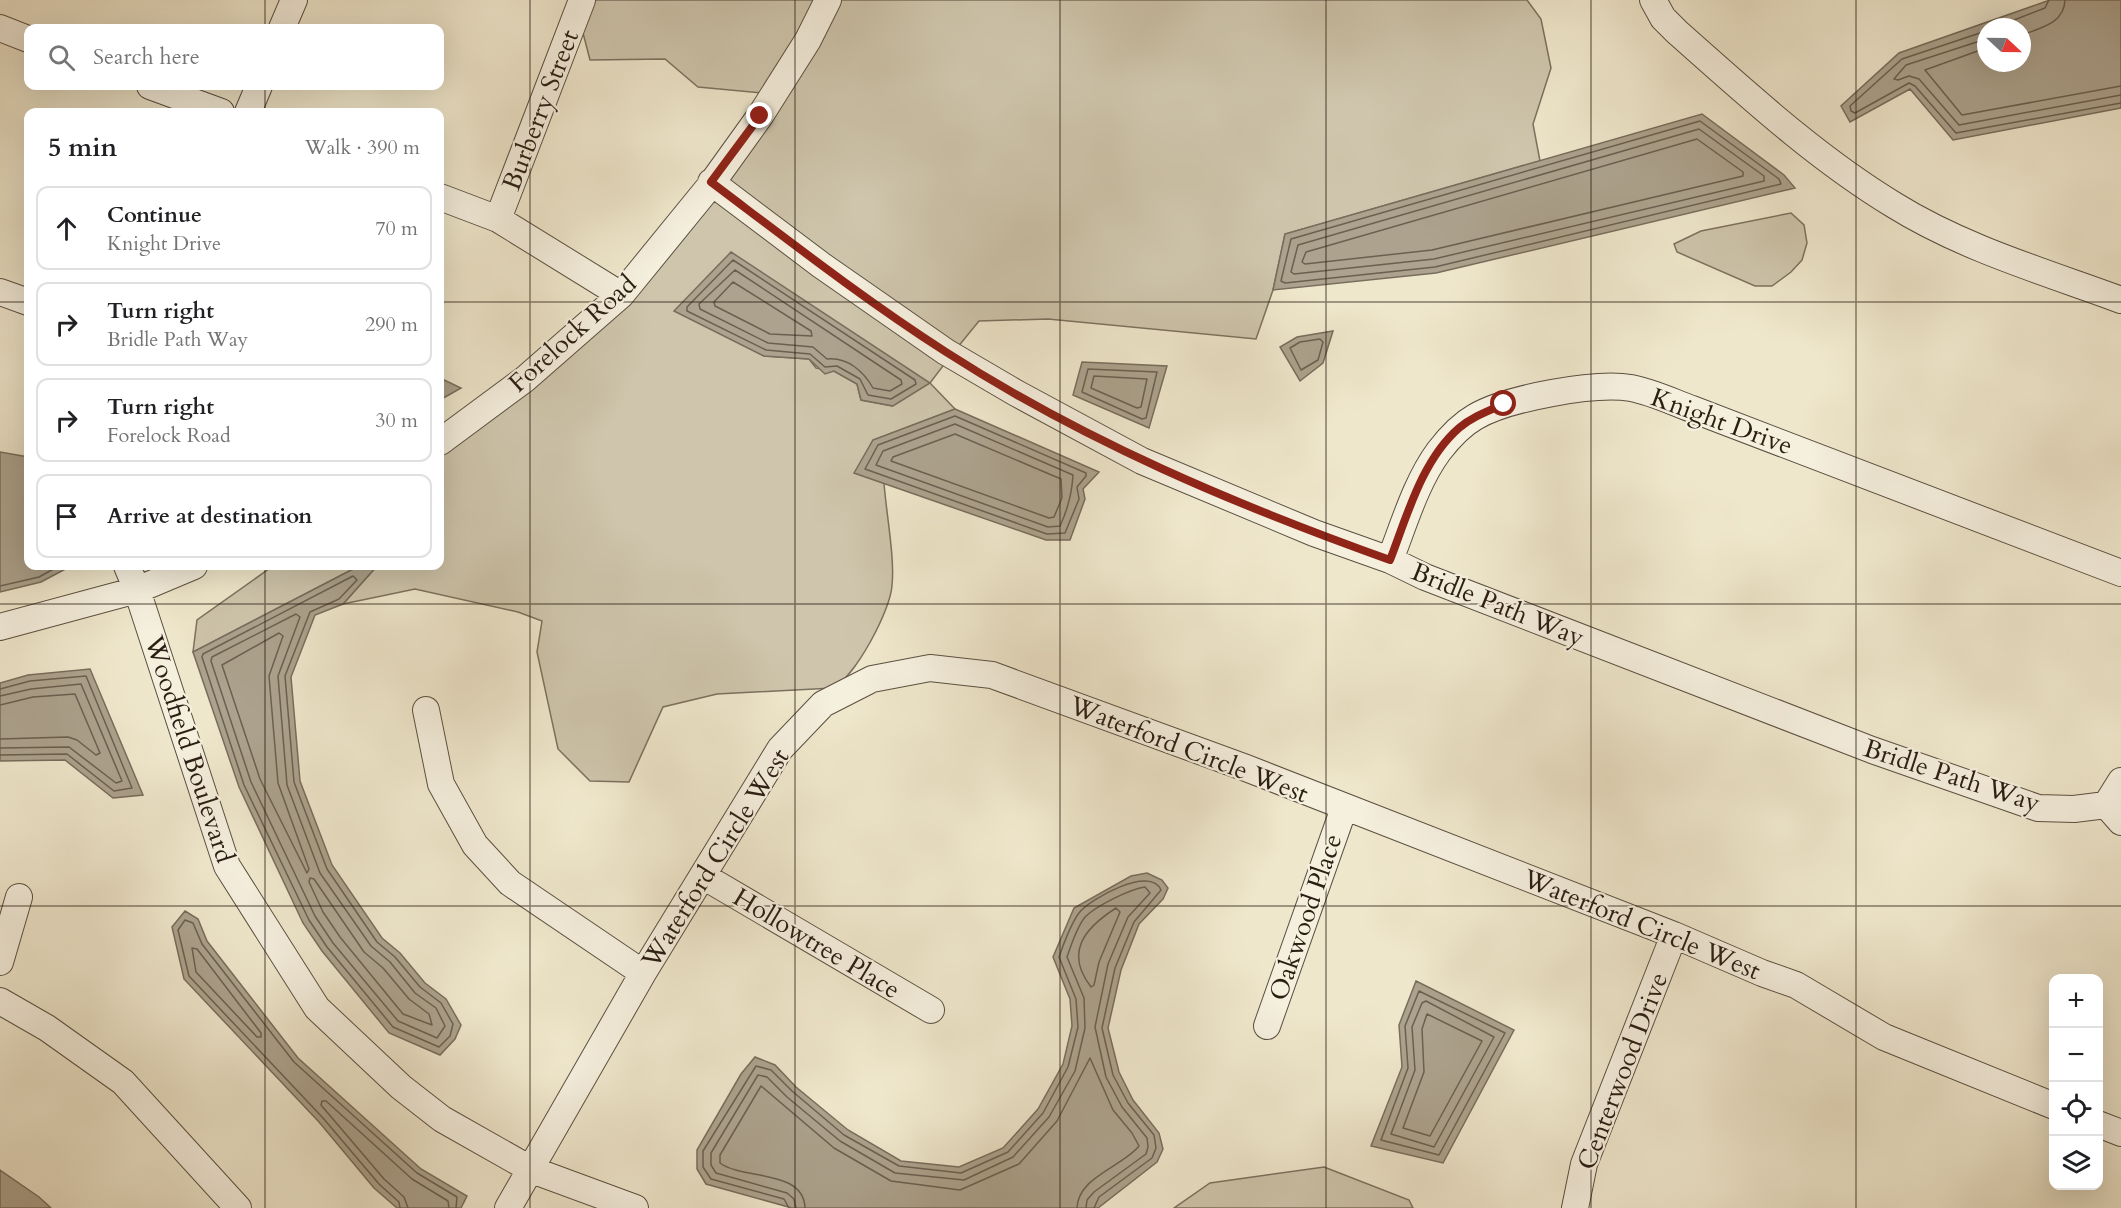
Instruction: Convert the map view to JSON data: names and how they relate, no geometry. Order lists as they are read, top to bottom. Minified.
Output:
{"streets":{"street":["Burberry Street","Forelock Road","Knight Drive","Bridle Path Way","Woodfield Boulevard","Waterford Circle West","Oakwood Place","Hollowtree Place","Centerwood Drive"]},"crossings":[["Forelock Road","Bridle Path Way"],["Knight Drive","Bridle Path Way"],["Woodfield Boulevard","Waterford Circle West"],["Waterford Circle West","Oakwood Place"],["Waterford Circle West","Hollowtree Place"],["Waterford Circle West","Centerwood Drive"]],"north":"right","page":{"search":"Search here","heading":["5 min","Walk · 390 m"],"list":[["Continue","Knight Drive","70 m"],["Turn right","Bridle Path Way","290 m"],["Turn right","Forelock Road","30 m"],"Arrive at destination"],"map_buttons":["+","−"]}}
